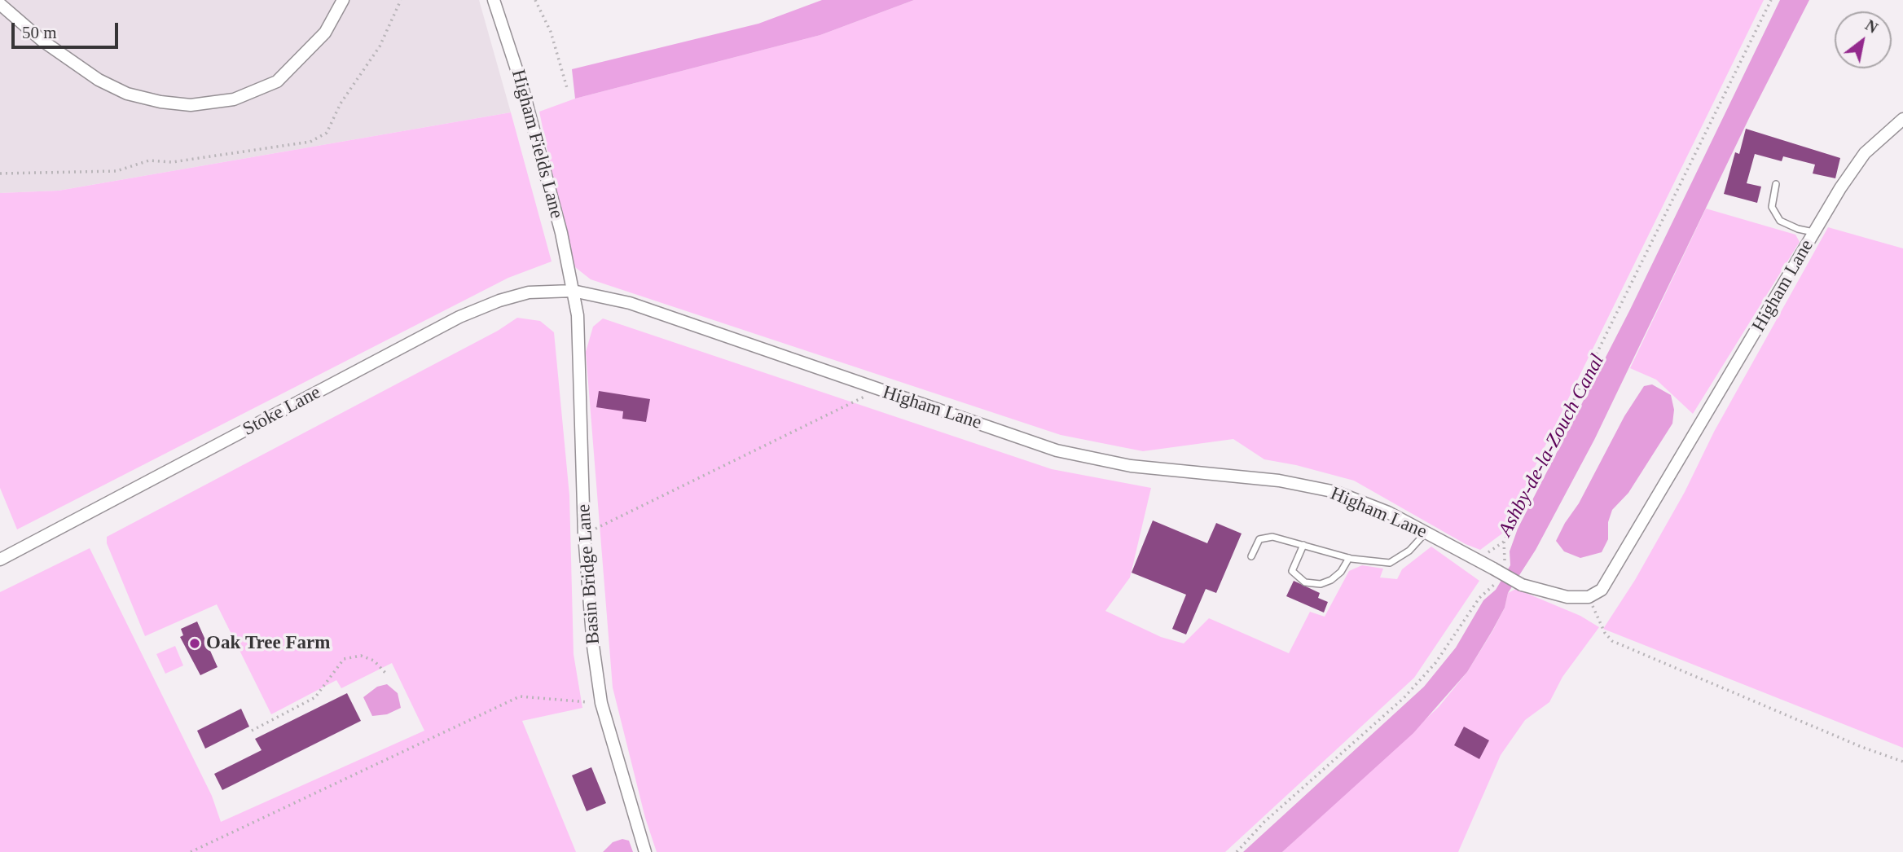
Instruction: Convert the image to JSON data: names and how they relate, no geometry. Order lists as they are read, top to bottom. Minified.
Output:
{"streets":{"street":["Higham Fields Lane","Higham Lane","Stoke Lane","Basin Bridge Lane"]},"crossings":[["Higham Fields Lane","Higham Lane"],["Higham Fields Lane","Stoke Lane"],["Higham Fields Lane","Basin Bridge Lane"],["Higham Lane","Stoke Lane"],["Higham Lane","Basin Bridge Lane"],["Stoke Lane","Basin Bridge Lane"]],"water":["Ashby-de-la-Zouch Canal"],"places":["Oak Tree Farm"],"scale_bar":"50 m","north":"top right"}
